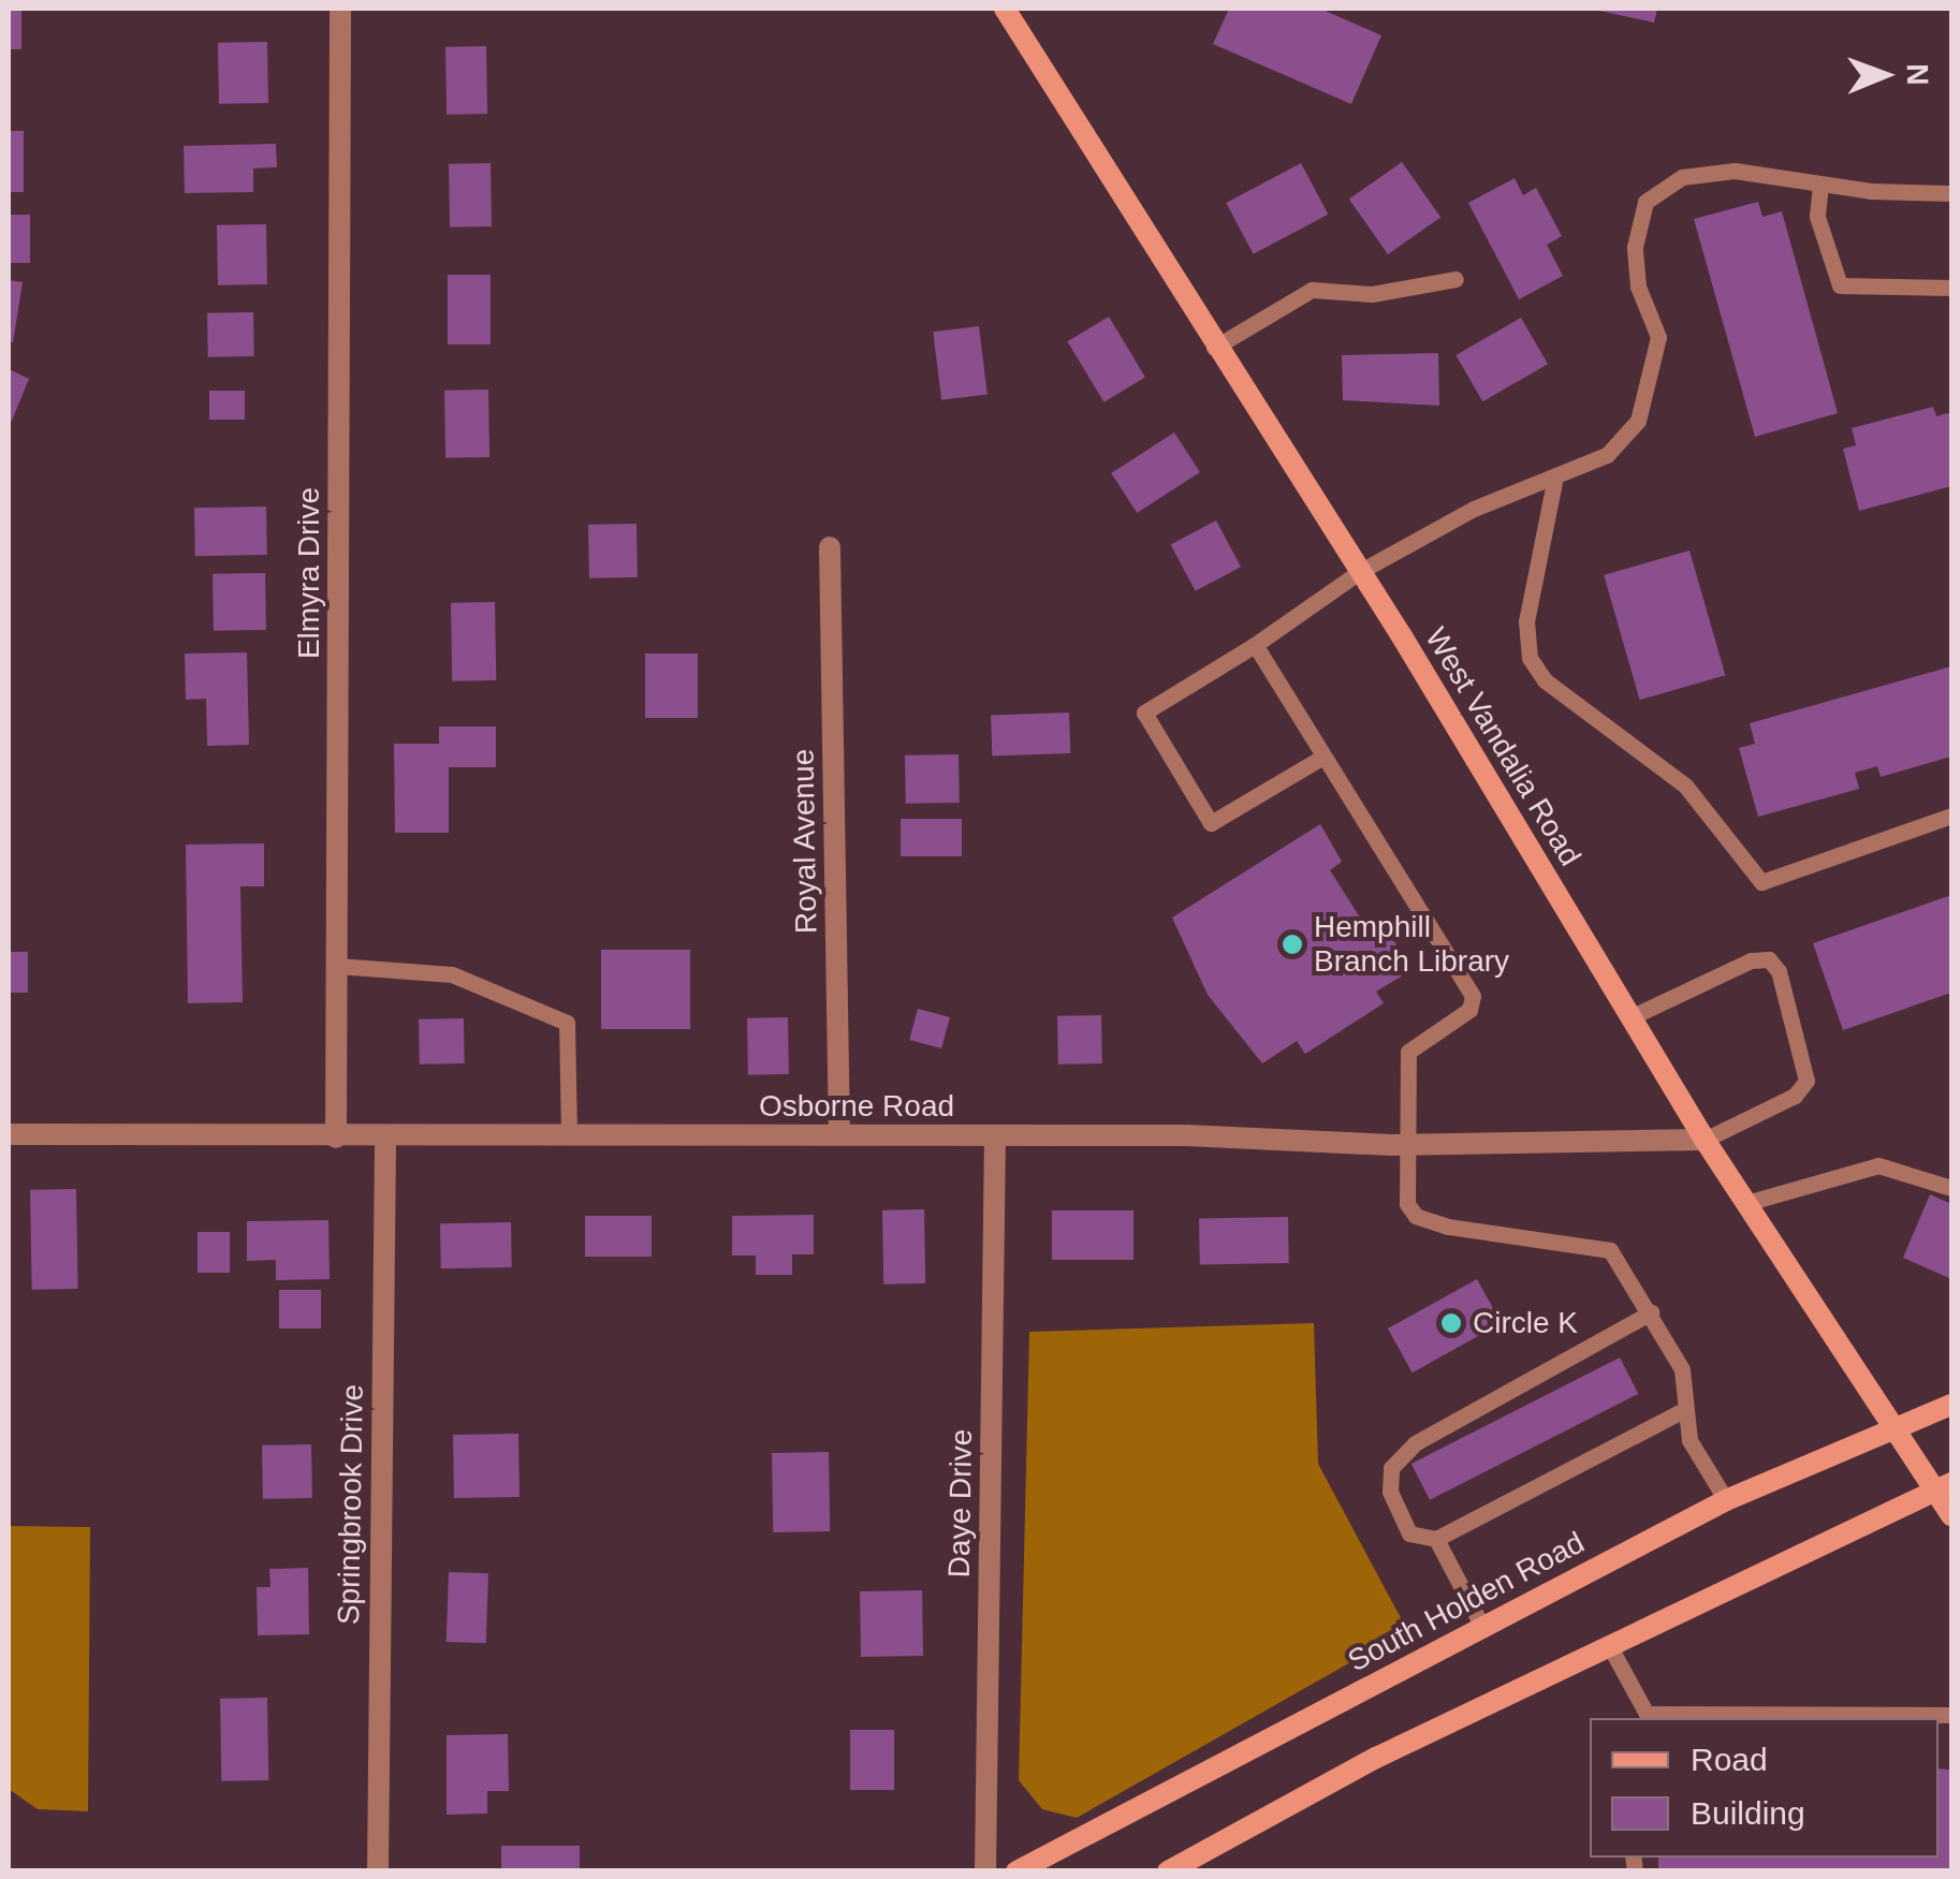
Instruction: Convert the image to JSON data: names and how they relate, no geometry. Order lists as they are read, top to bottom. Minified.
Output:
{"streets":{"main road":["West Vandalia Road","South Holden Road"],"street":["Elmyra Drive","Royal Avenue","Osborne Road","Daye Drive","Springbrook Drive"]},"crossings":[["Elmyra Drive","Osborne Road"],["West Vandalia Road","Osborne Road"],["West Vandalia Road","South Holden Road"],["Royal Avenue","Osborne Road"],["Osborne Road","Daye Drive"],["Osborne Road","Springbrook Drive"]],"places":["Hemphill Branch Library","Circle K"],"legend":["Road","Building"],"north":"right"}
